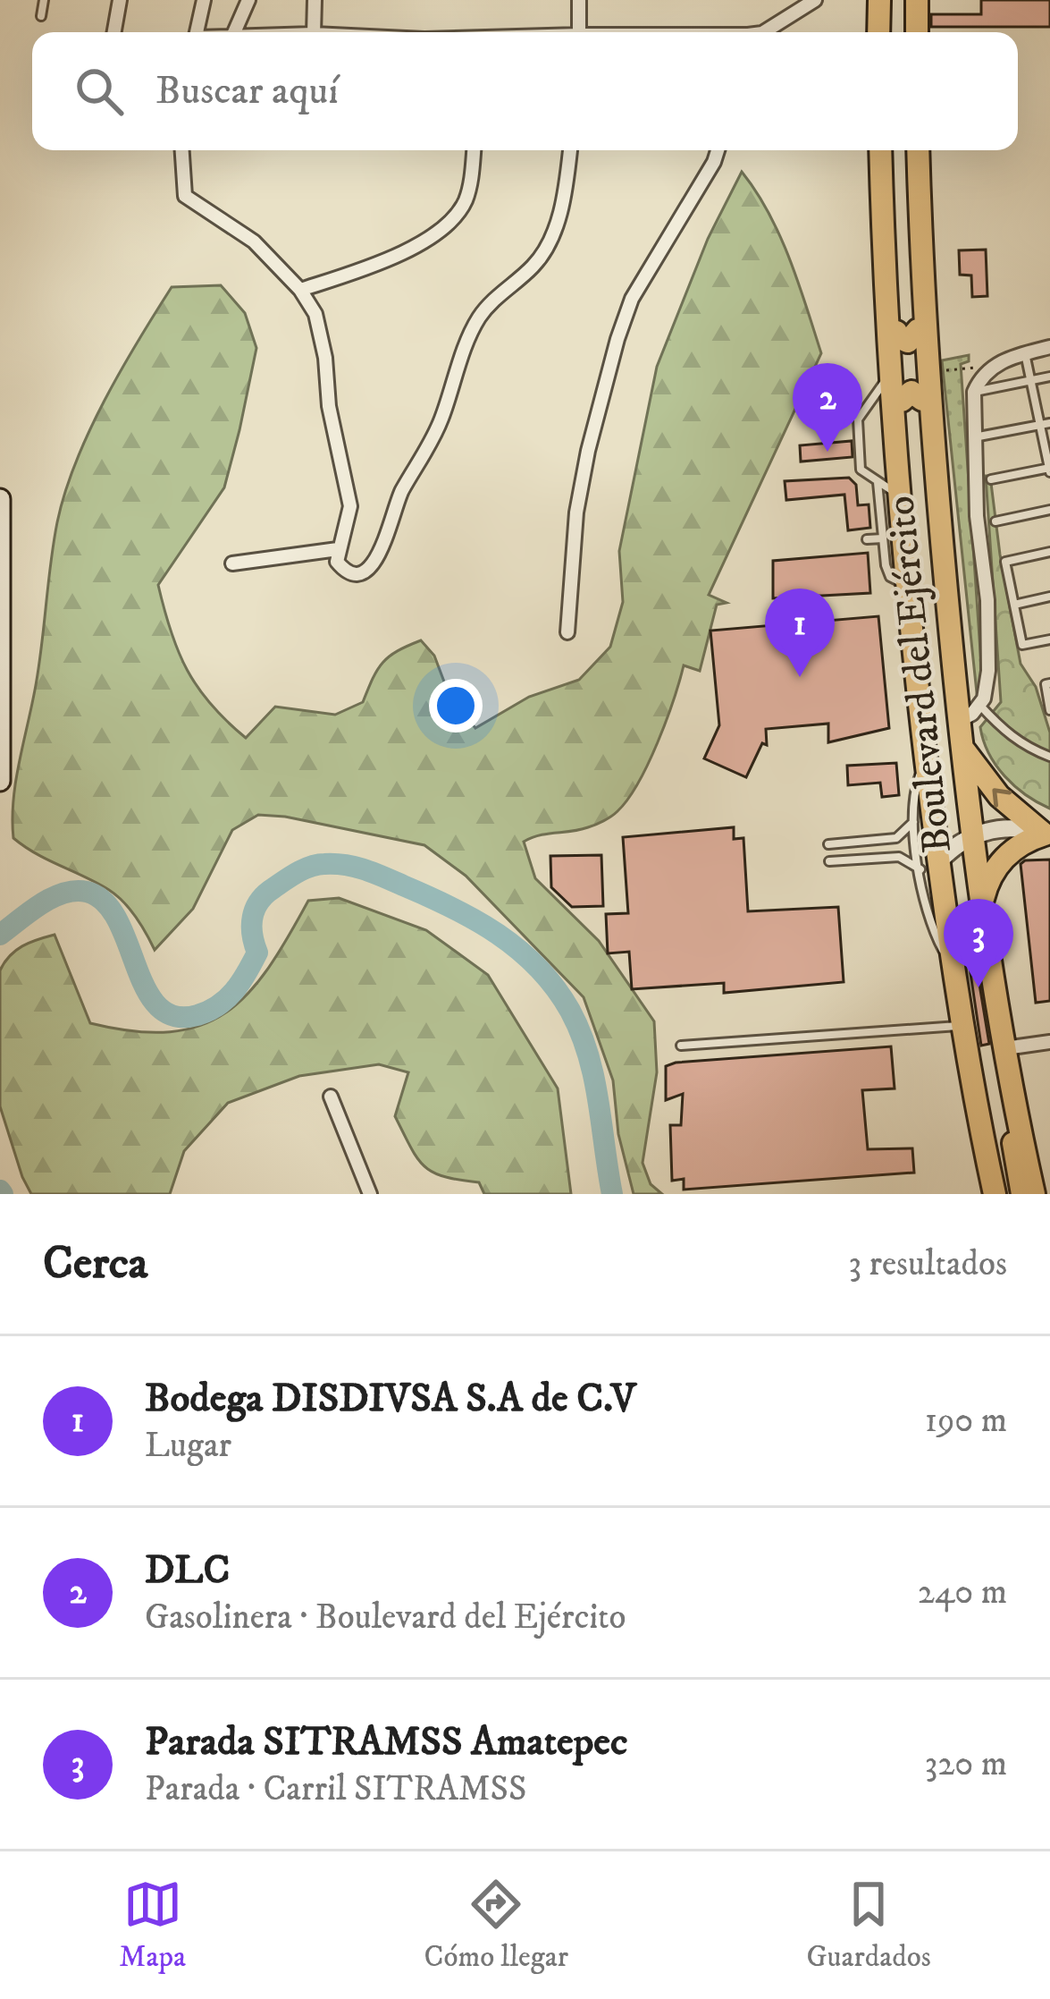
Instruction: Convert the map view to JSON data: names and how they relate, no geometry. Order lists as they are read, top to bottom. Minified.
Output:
{"streets":{"main road":["Boulevard del Ejército"]},"page":{"search":"Buscar aquí","pins":["2","1","3"],"heading":["Cerca","3 resultados"],"list":[{"mark":"1","name":"Bodega DISDIVSA S.A de C.V","note":"Lugar","value":"190 m"},{"mark":"2","name":"DLC","note":"Gasolinera · Boulevard del Ejército","value":"240 m"},{"mark":"3","name":"Parada SITRAMSS Amatepec","note":"Parada · Carril SITRAMSS","value":"320 m"}],"nav":["Mapa","Cómo llegar","Guardados"]}}
